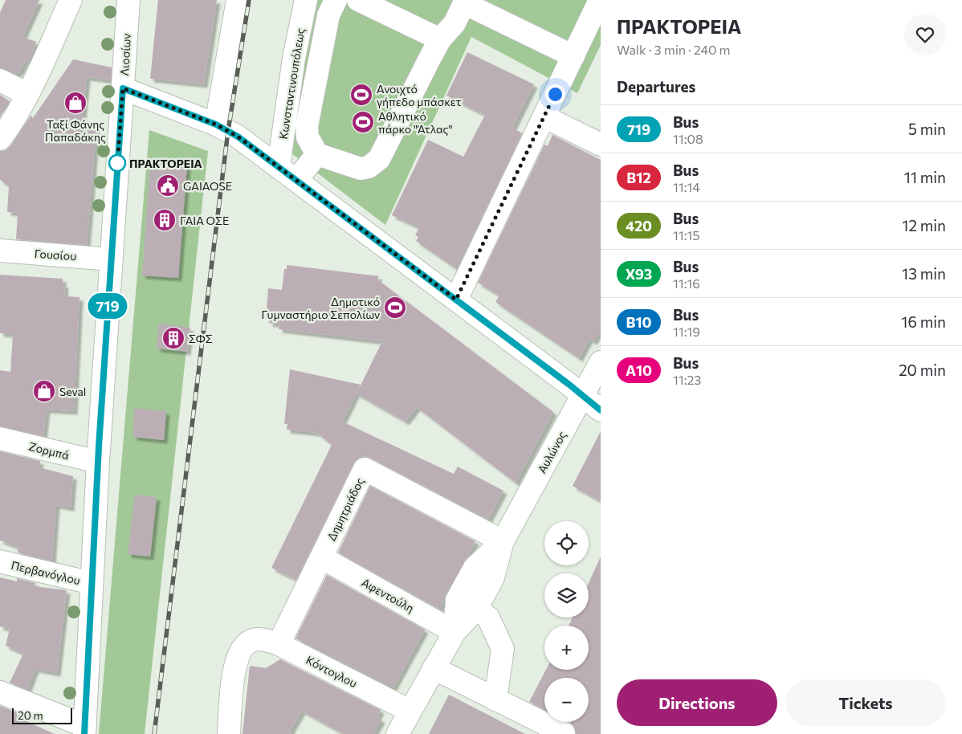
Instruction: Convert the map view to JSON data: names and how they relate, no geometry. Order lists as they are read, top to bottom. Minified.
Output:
{"streets":{"street":["Λιοσίων","Κωνσταντινουπόλεως","Γουσίου","Ζορμπά","Αυλώνος","Δημητριάδος","Περβανόγλου","Αφεντούλη","Κόντογλου"]},"crossings":[["Λιοσίων","Γουσίου"],["Λιοσίων","Ζορμπά"],["Λιοσίων","Περβανόγλου"],["Αυλώνος","Δημητριάδος"],["Αυλώνος","Αφεντούλη"],["Αυλώνος","Κόντογλου"],["Δημητριάδος","Αφεντούλη"],["Δημητριάδος","Κόντογλου"]],"places":{"sports":["Ανοιχτό γήπεδο μπάσκετ","Αθλητικό πάρκο \"Άτλας\"","Δημοτικό Γυμναστήριο Σεπολίων"],"shop":["Ταξί Φάνης Παπαδάκης","Seval"],"other":["ΠΡΑΚΤΟΡΕΙΑ"],"public building":["GAIAOSE"],"building":["ΓΑΙΑ ΟΣΕ","ΣΦΣ"]},"lines":["bus line 719"],"scale_bar":"20 m","page":{"on_map":"719","heading":[["ΠΡΑΚΤΟΡΕΙΑ","Walk · 3 min · 240 m"],"Departures"],"list":[{"mark":"719","name":"Bus","note":"11:08","value":"5 min"},{"mark":"Β12","name":"Bus","note":"11:14","value":"11 min"},{"mark":"420","name":"Bus","note":"11:15","value":"12 min"},{"mark":"X93","name":"Bus","note":"11:16","value":"13 min"},{"mark":"Β10","name":"Bus","note":"11:19","value":"16 min"},{"mark":"Α10","name":"Bus","note":"11:23","value":"20 min"}],"map_buttons":["+","−"],"buttons":["Directions","Tickets"],"scale":"20 m"}}
